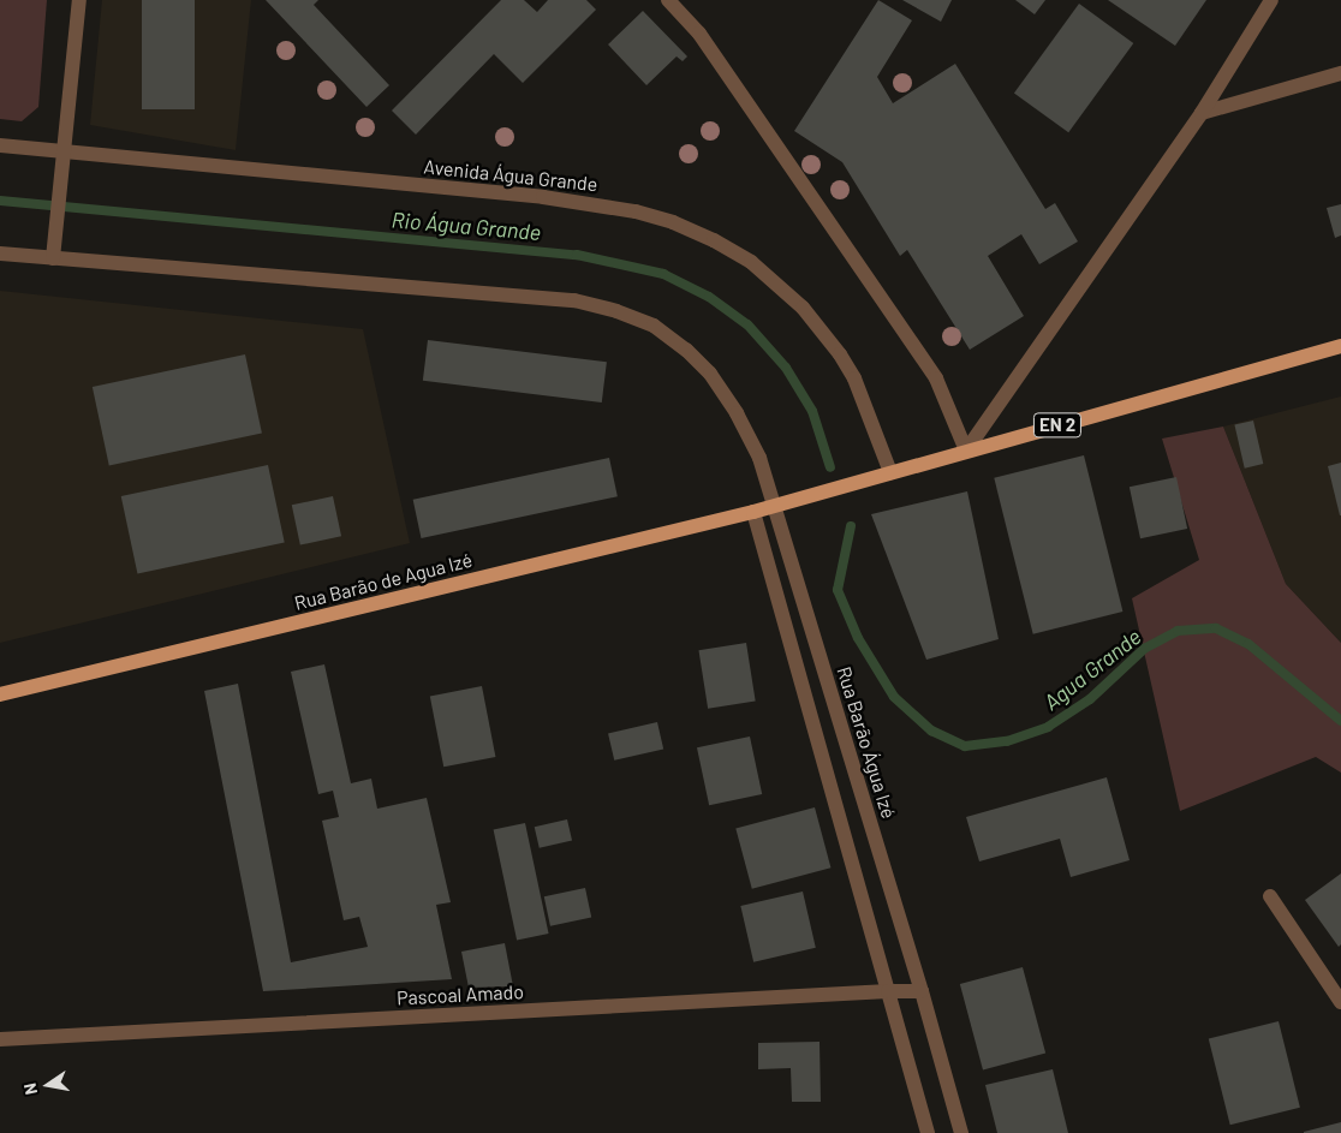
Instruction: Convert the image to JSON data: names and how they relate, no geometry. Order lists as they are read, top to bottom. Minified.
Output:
{"streets":{"main road":["EN 2","Rua Barão de Agua Izé"],"street":["Avenida Água Grande","Rua Barão Água Izé","Pascoal Amado"]},"crossings":[["Avenida Água Grande","EN 2"],["EN 2","Rua Barão de Agua Izé"],["EN 2","Rua Barão Água Izé"],["Rua Barão de Agua Izé","Rua Barão Água Izé"],["Rua Barão Água Izé","Pascoal Amado"]],"water":["Rio Água Grande","Agua Grande"],"north":"left"}
